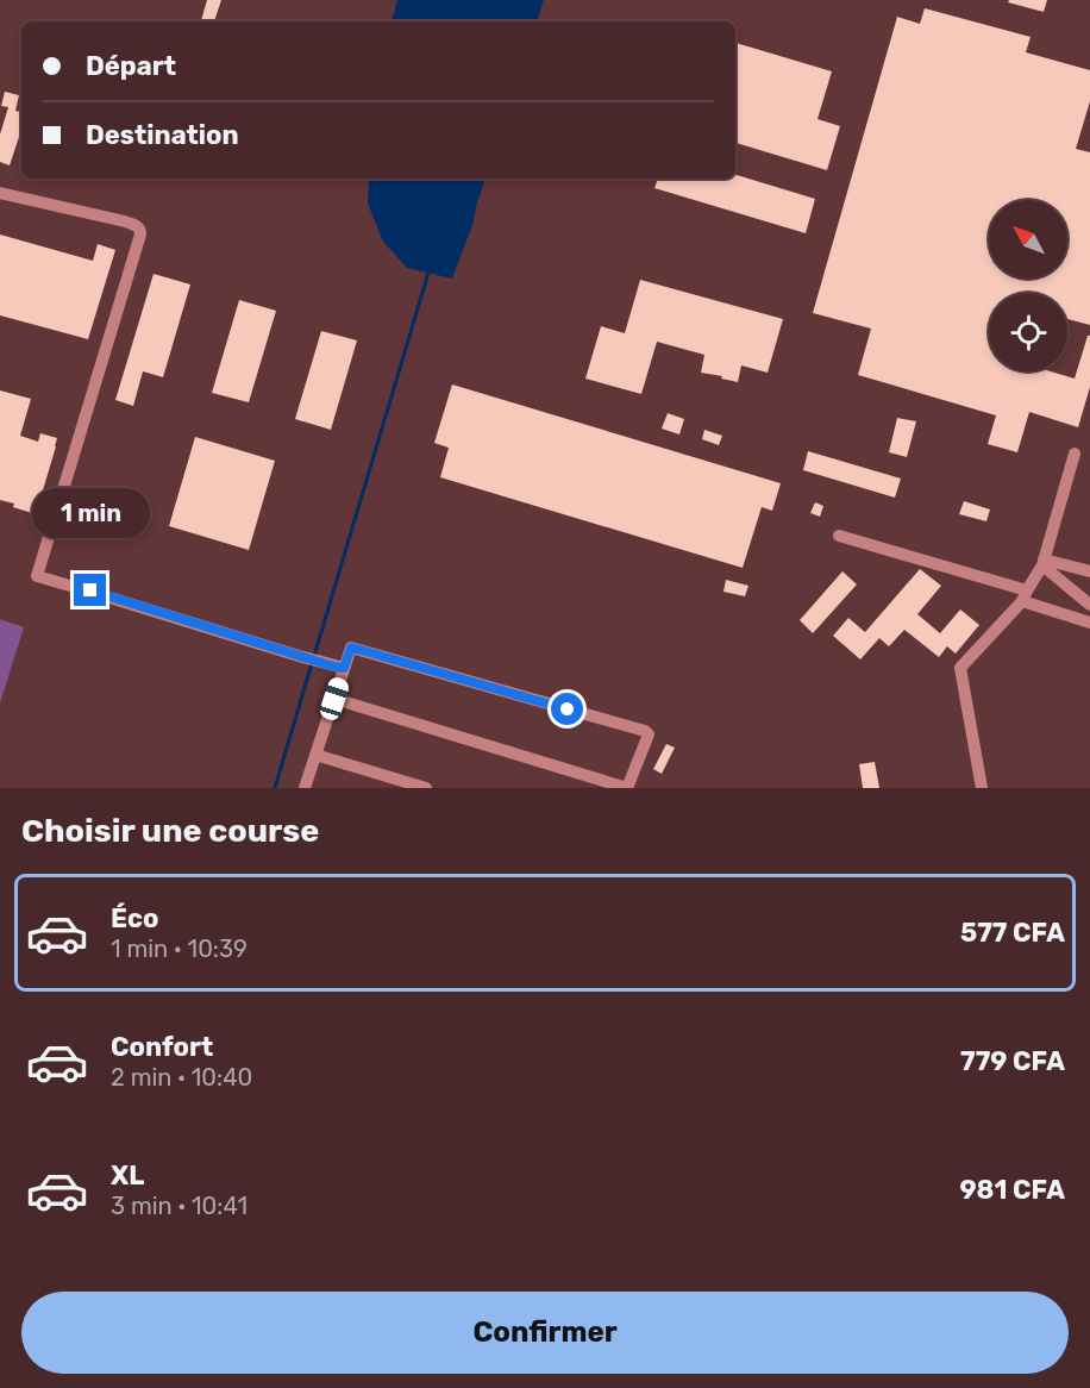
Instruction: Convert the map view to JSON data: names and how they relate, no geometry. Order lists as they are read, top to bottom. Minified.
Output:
{"north":"top left","page":{"banner":["Départ","Destination"],"bubble":"1 min","heading":"Choisir une course","list":[{"name":"Éco","note":"1 min · 10:39","value":"577 CFA"},{"name":"Confort","note":"2 min · 10:40","value":"779 CFA"},{"name":"XL","note":"3 min · 10:41","value":"981 CFA"}],"buttons":"Confirmer"}}
